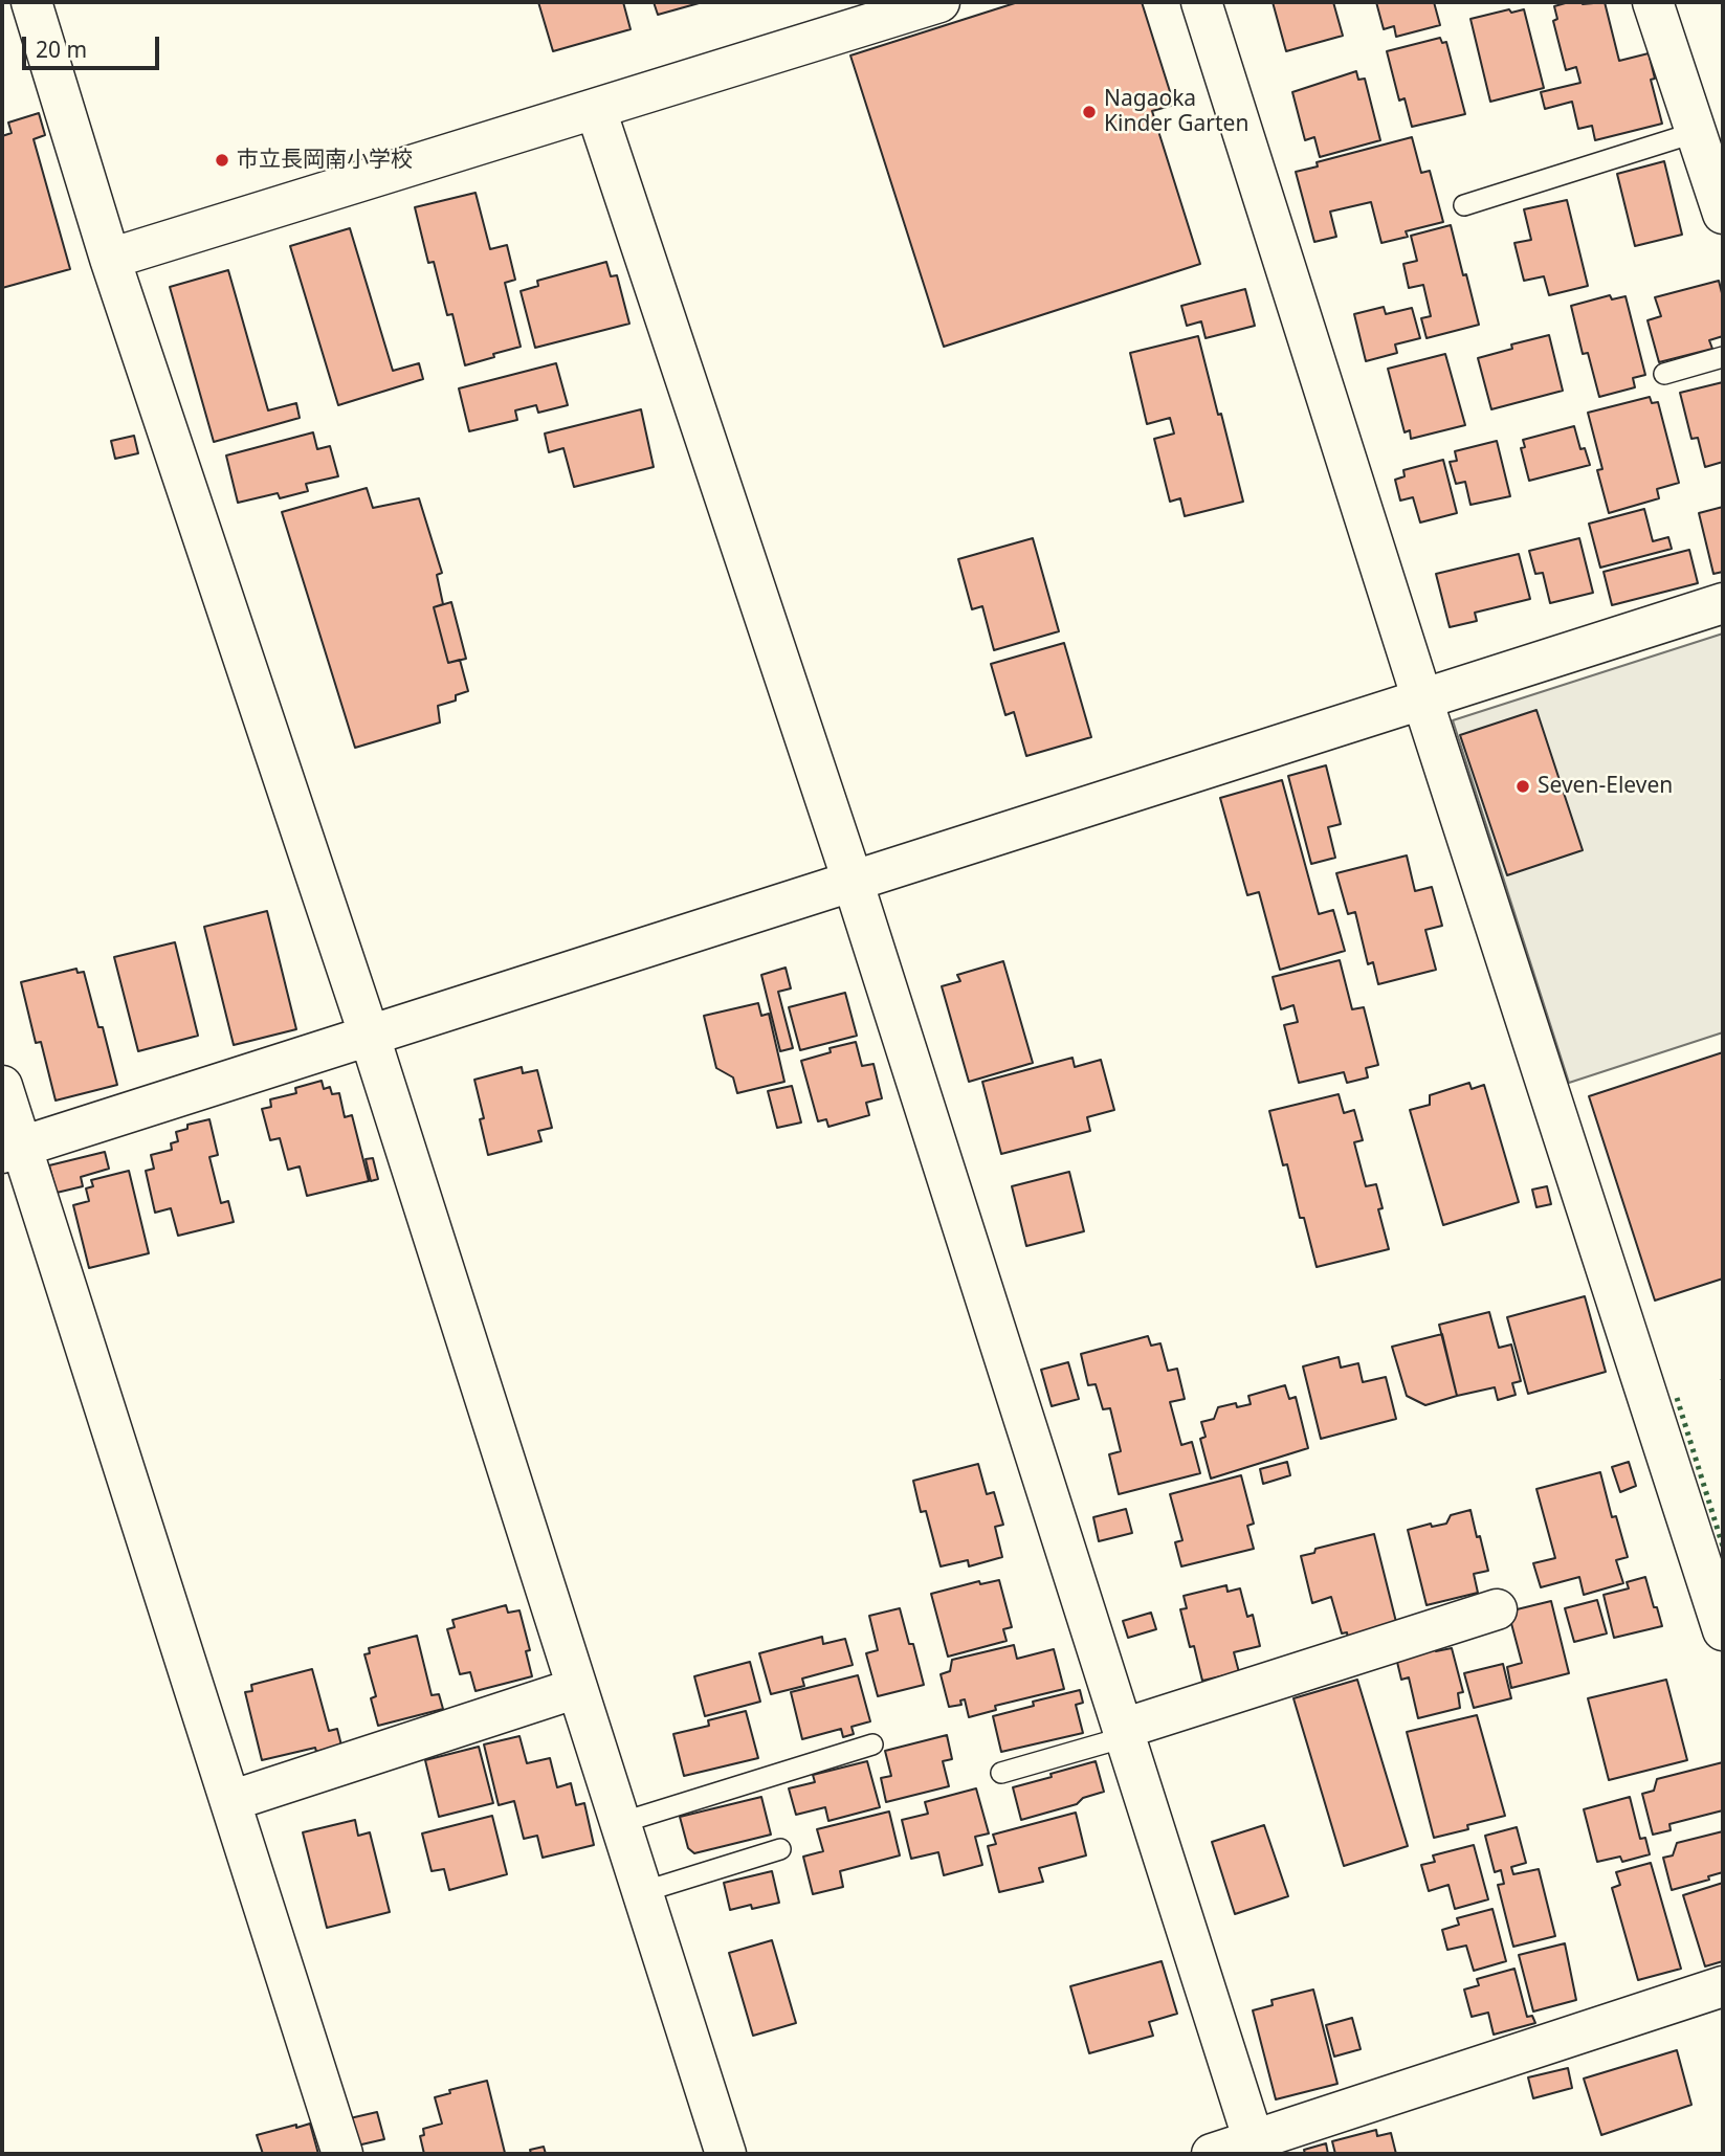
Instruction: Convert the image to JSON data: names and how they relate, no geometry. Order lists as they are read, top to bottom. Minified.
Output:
{"places":["Nagaoka Kinder Garten","市立長岡南小学校","Seven-Eleven"],"scale_bar":"20 m"}
